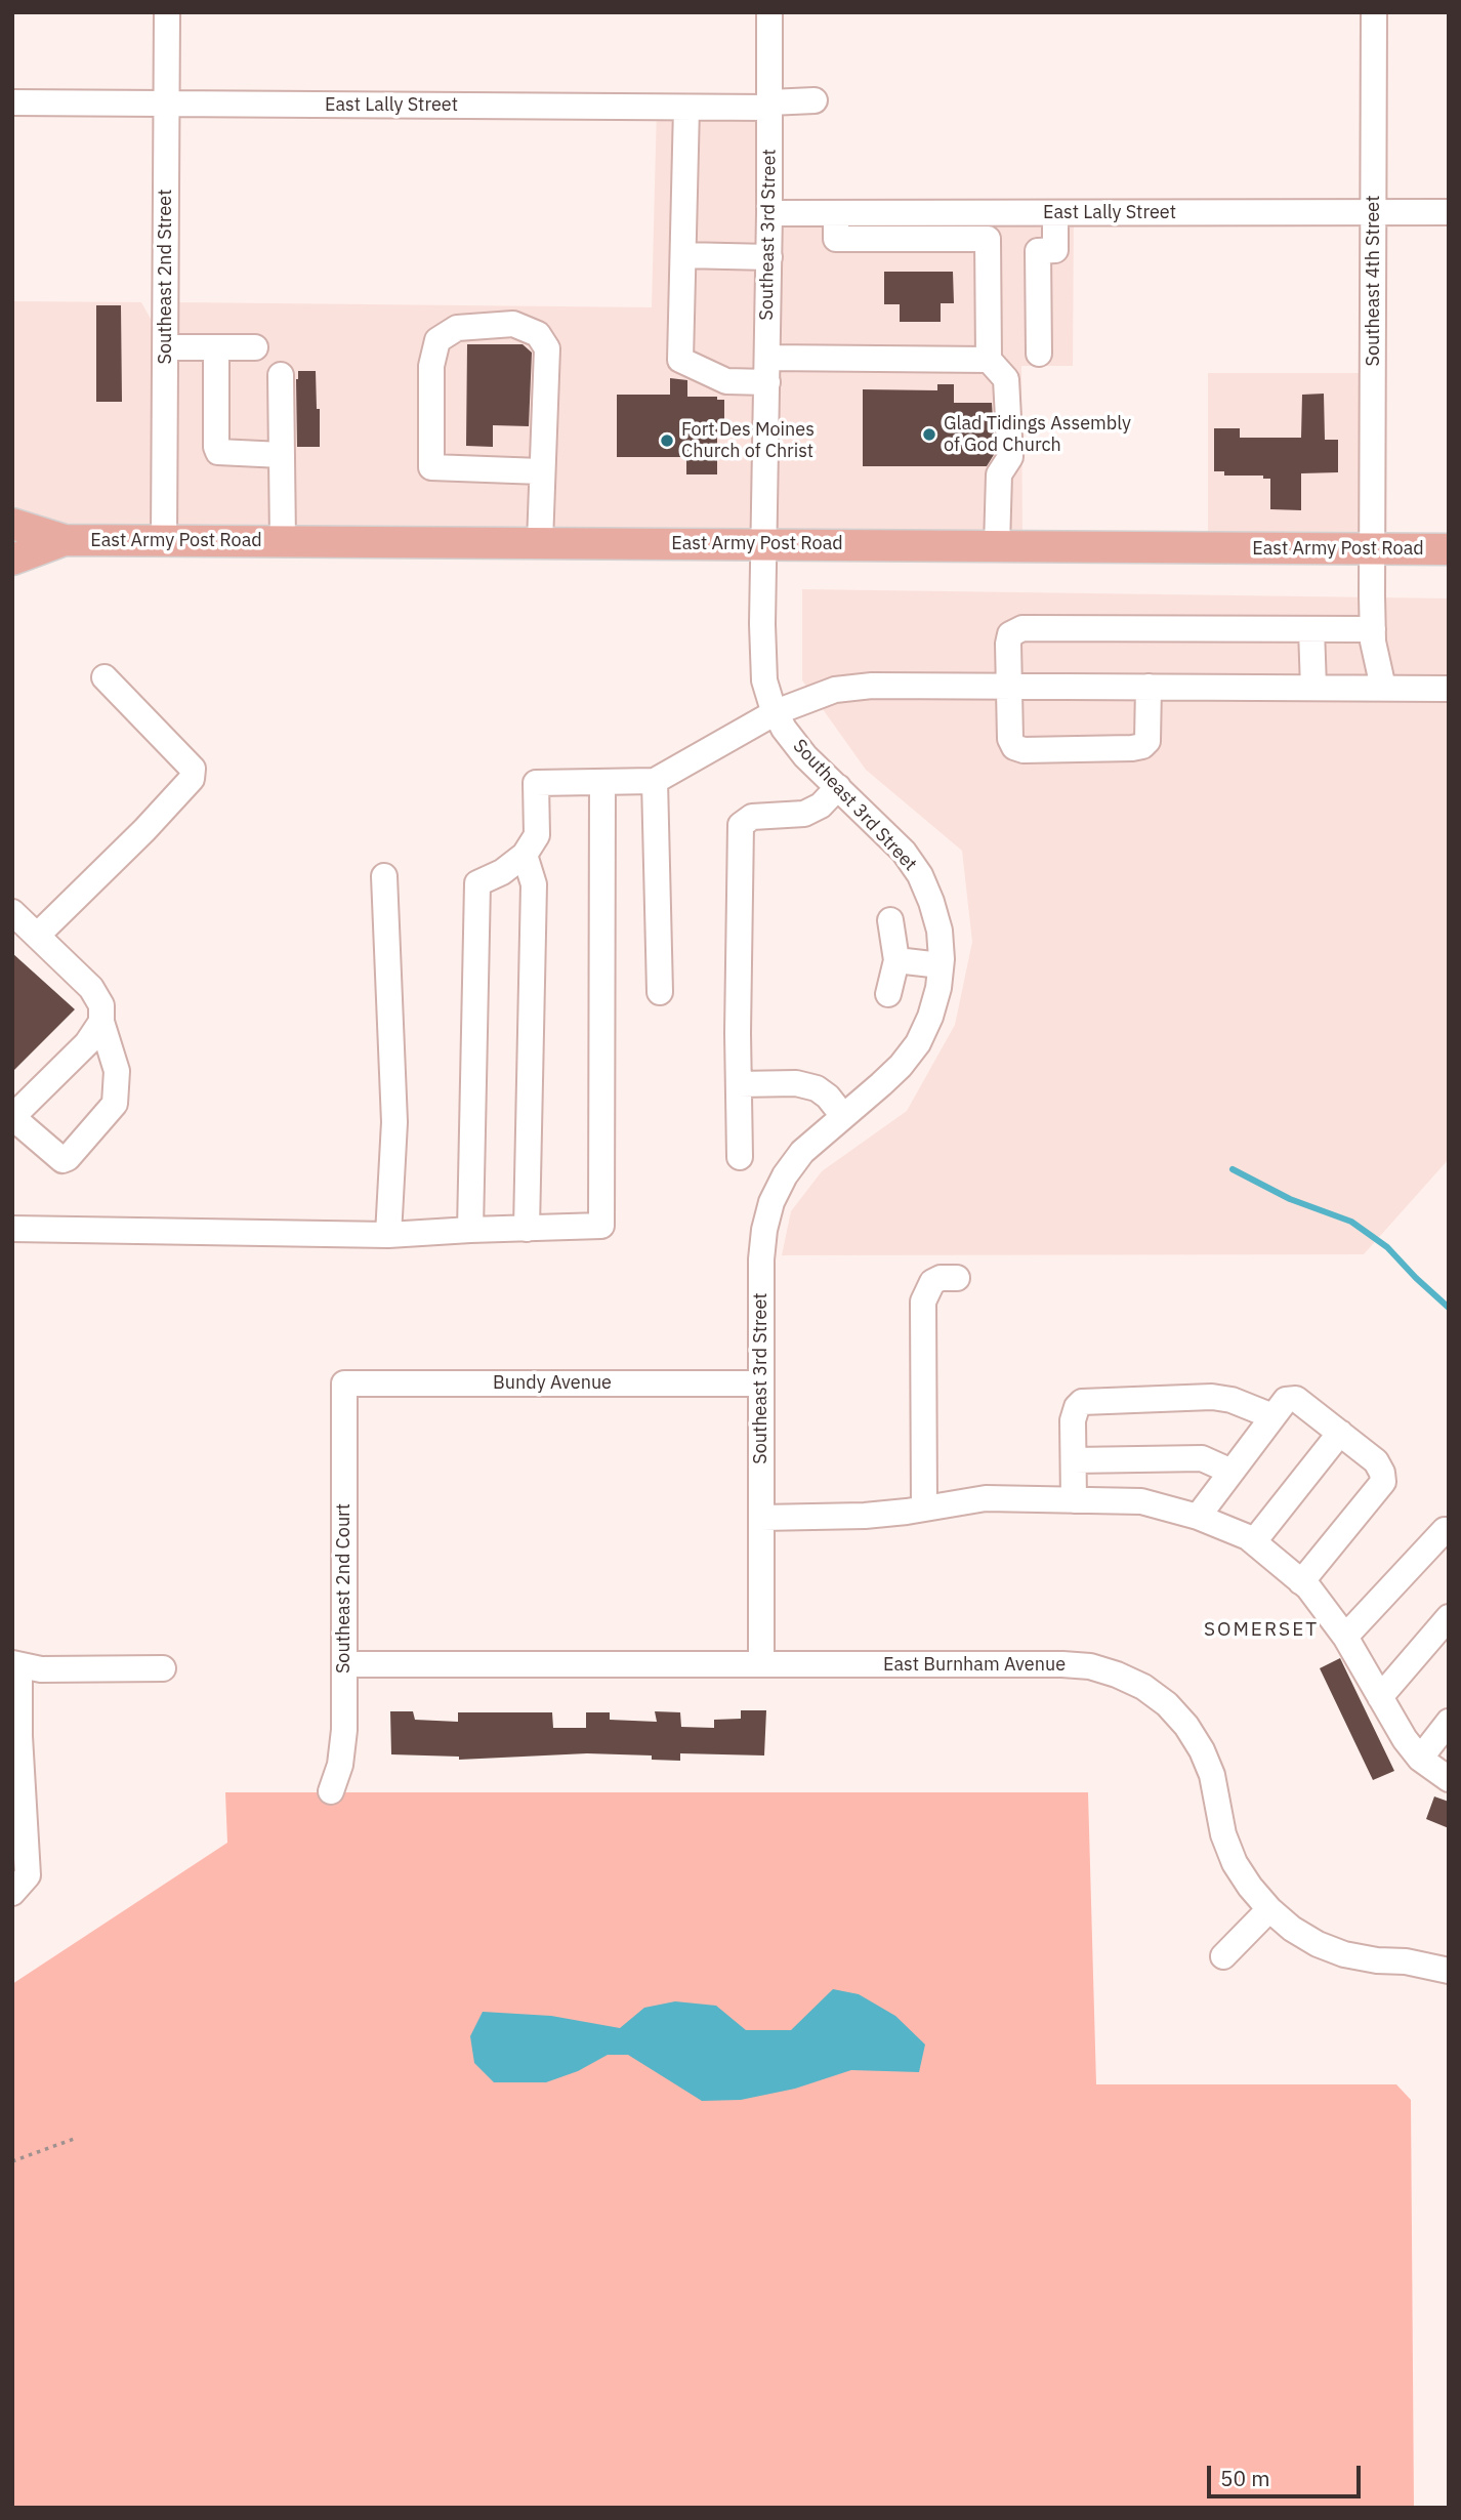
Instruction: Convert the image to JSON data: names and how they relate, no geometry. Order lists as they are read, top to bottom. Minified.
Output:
{"streets":{"main road":["East Army Post Road"],"street":["East Lally Street","Southeast 3rd Street","Southeast 2nd Street","Southeast 4th Street","Bundy Avenue","Southeast 2nd Court","East Burnham Avenue"]},"crossings":[["East Lally Street","Southeast 3rd Street"],["East Lally Street","Southeast 2nd Street"],["East Lally Street","Southeast 4th Street"],["Southeast 3rd Street","East Army Post Road"],["Southeast 3rd Street","Bundy Avenue"],["Southeast 3rd Street","East Burnham Avenue"],["Southeast 2nd Street","East Army Post Road"],["Southeast 4th Street","East Army Post Road"],["Bundy Avenue","Southeast 2nd Court"],["Southeast 2nd Court","East Burnham Avenue"]],"districts":["SOMERSET"],"places":["Glad Tidings Assembly of God Church","Fort Des Moines Church of Christ"],"scale_bar":"50 m"}
